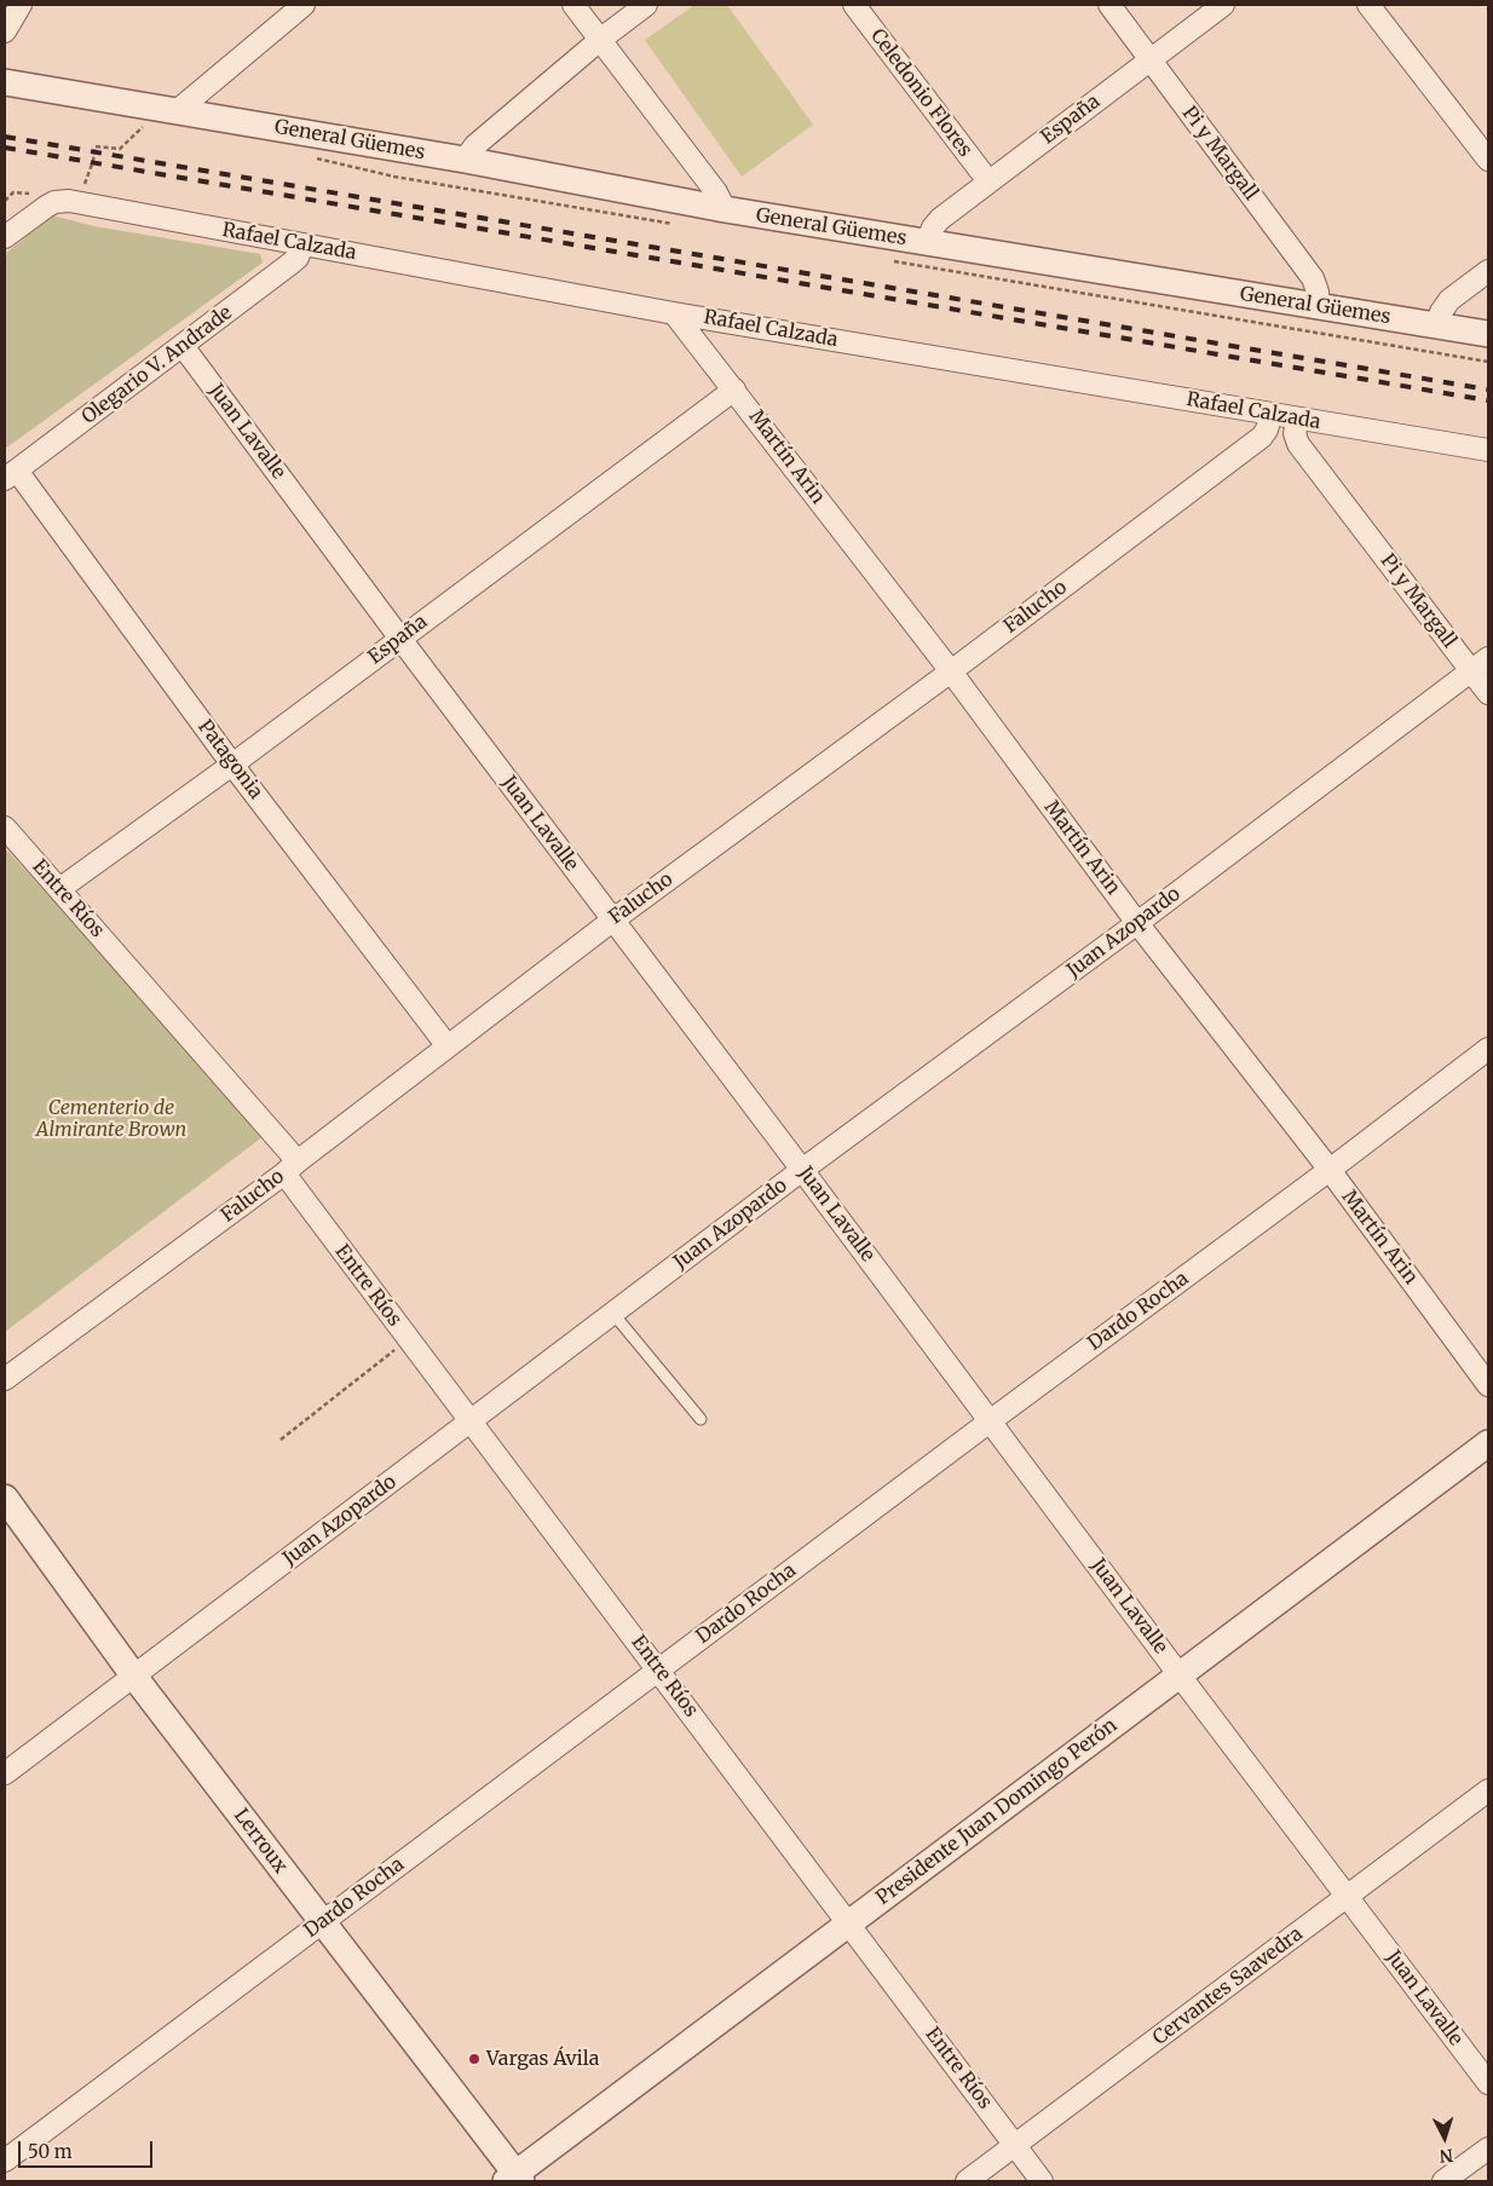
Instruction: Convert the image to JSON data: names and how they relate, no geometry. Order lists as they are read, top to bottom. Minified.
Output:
{"streets":{"street":["Celedonio Flores","España","General Güemes","Pi y Margall","Rafael Calzada","Olegario V. Andrade","Juan Lavalle","Martín Arin","Falucho","Patagonia","Entre Ríos","Juan Azopardo","Dardo Rocha","Presidente Juan Domingo Perón","Lerroux","Cervantes Saavedra"]},"crossings":[["Celedonio Flores","España"],["España","General Güemes"],["España","Pi y Margall"],["España","Juan Lavalle"],["España","Martín Arin"],["España","Patagonia"],["España","Entre Ríos"],["General Güemes","Pi y Margall"],["Pi y Margall","Rafael Calzada"],["Pi y Margall","Juan Azopardo"],["Rafael Calzada","Olegario V. Andrade"],["Rafael Calzada","Martín Arin"],["Rafael Calzada","Falucho"],["Olegario V. Andrade","Juan Lavalle"],["Olegario V. Andrade","Patagonia"],["Juan Lavalle","Falucho"],["Juan Lavalle","Juan Azopardo"],["Juan Lavalle","Dardo Rocha"],["Juan Lavalle","Presidente Juan Domingo Perón"],["Juan Lavalle","Cervantes Saavedra"],["Martín Arin","Falucho"],["Martín Arin","Juan Azopardo"],["Martín Arin","Dardo Rocha"],["Falucho","Patagonia"],["Falucho","Entre Ríos"],["Entre Ríos","Juan Azopardo"],["Entre Ríos","Dardo Rocha"],["Entre Ríos","Presidente Juan Domingo Perón"],["Entre Ríos","Cervantes Saavedra"],["Juan Azopardo","Lerroux"],["Dardo Rocha","Lerroux"],["Presidente Juan Domingo Perón","Lerroux"]],"parks":["Cementerio de Almirante Brown"],"places":["Vargas Ávila"],"scale_bar":"50 m","north":"bottom"}
